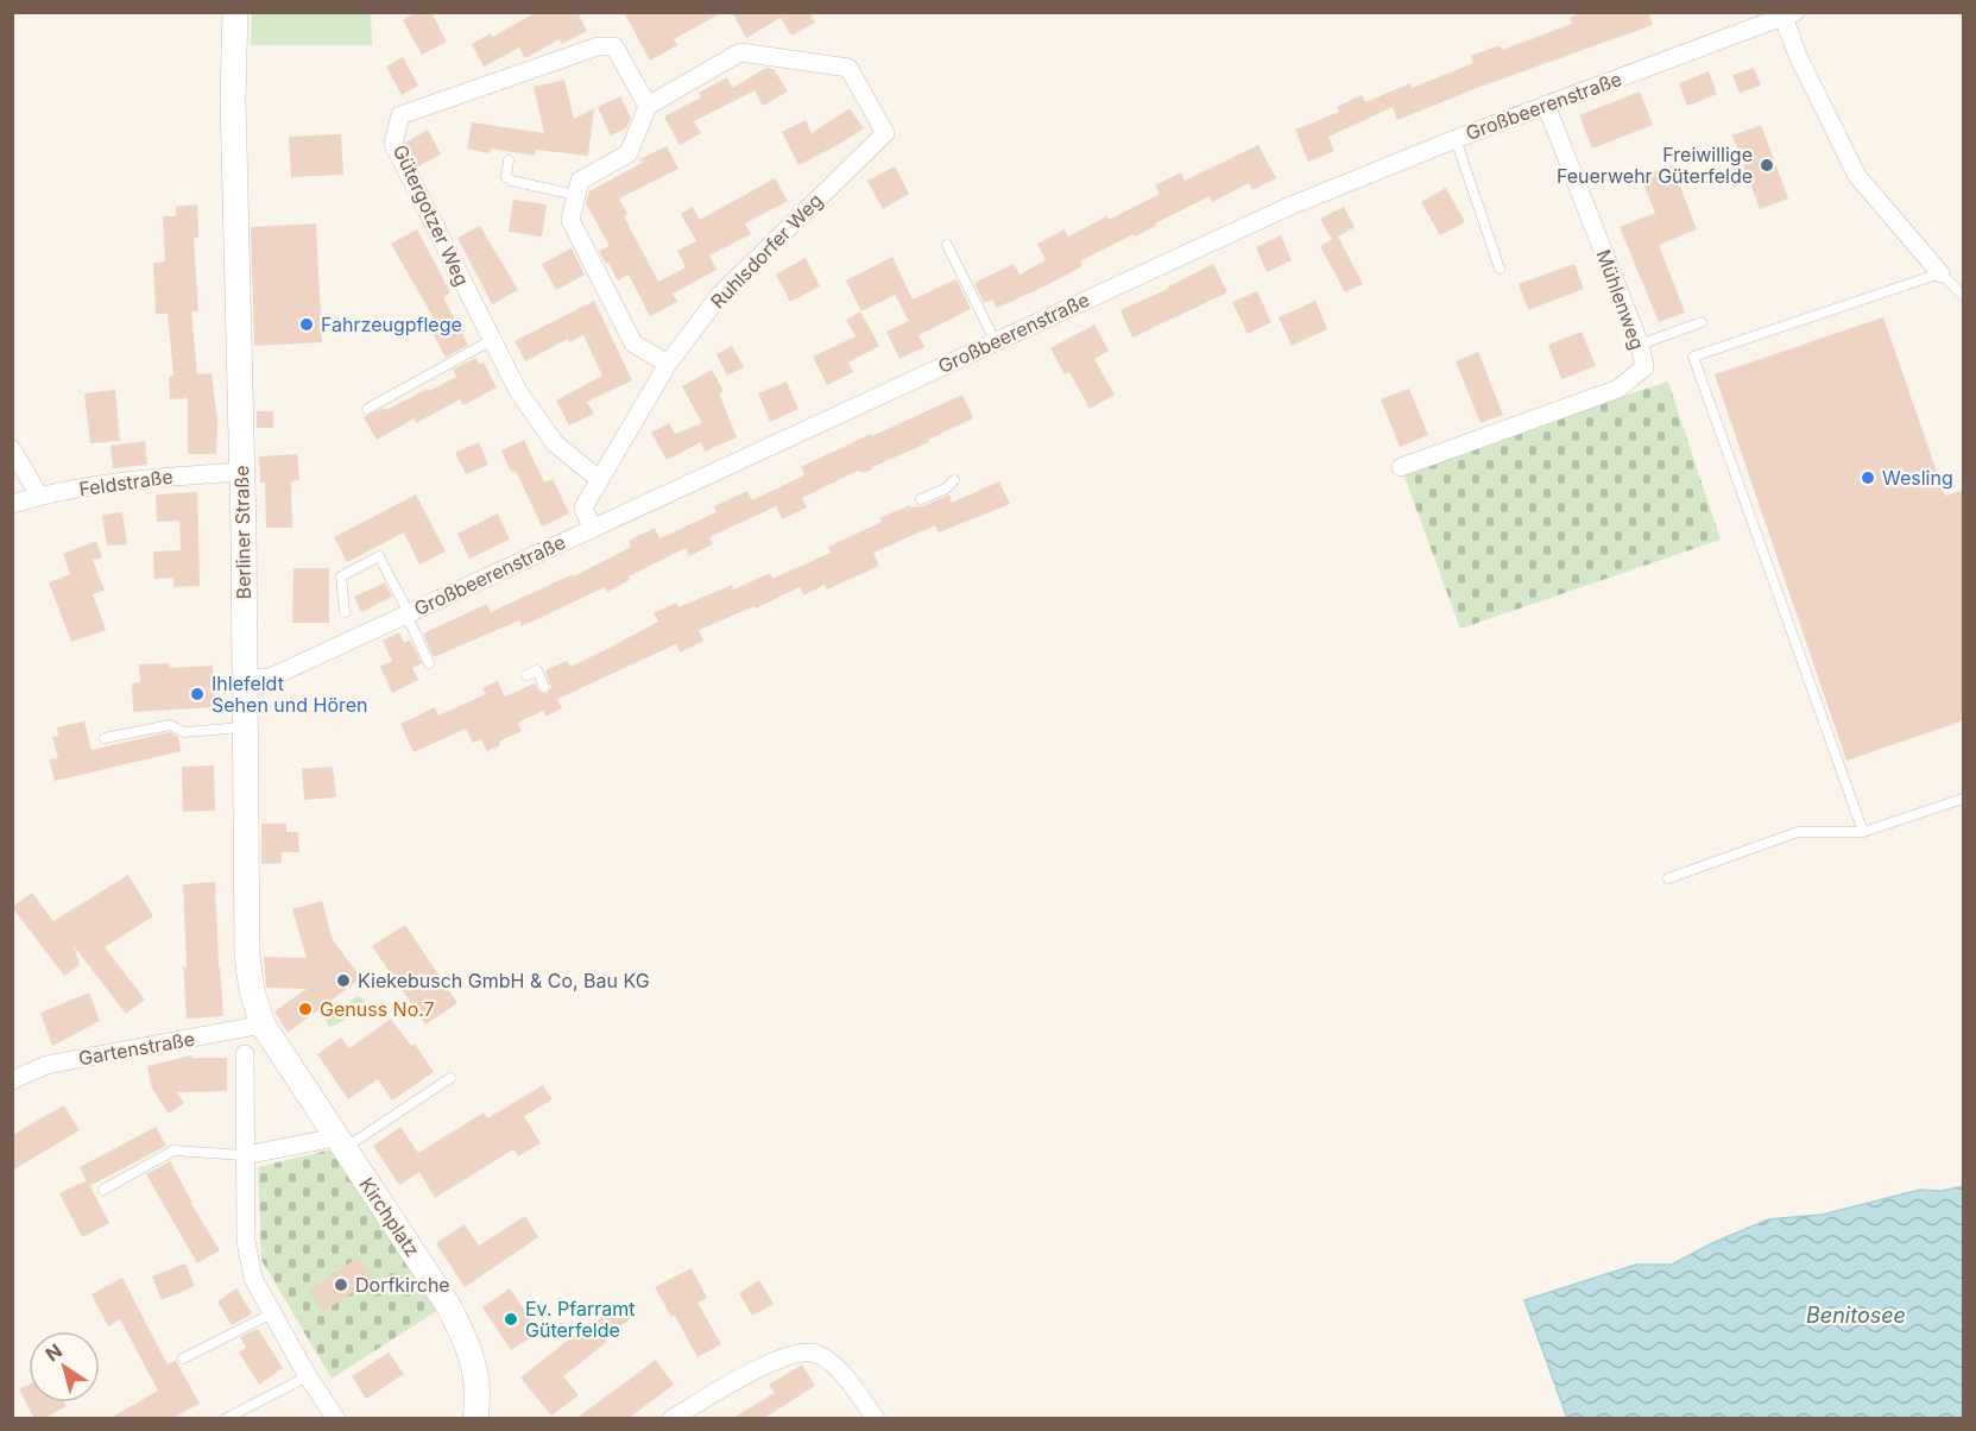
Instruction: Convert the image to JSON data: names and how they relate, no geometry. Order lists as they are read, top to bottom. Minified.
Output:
{"streets":{"main road":["Berliner Straße","Kirchplatz"],"street":["Großbeerenstraße","Gütergotzer Weg","Ruhlsdorfer Weg","Mühlenweg","Feldstraße","Gartenstraße"]},"crossings":[["Großbeerenstraße","Ruhlsdorfer Weg"],["Großbeerenstraße","Mühlenweg"],["Großbeerenstraße","Berliner Straße"],["Gütergotzer Weg","Ruhlsdorfer Weg"],["Feldstraße","Berliner Straße"],["Berliner Straße","Gartenstraße"],["Berliner Straße","Kirchplatz"],["Gartenstraße","Kirchplatz"]],"water":["Benitosee"],"places":["Freiwillige Feuerwehr Güterfelde","Fahrzeugpflege","Wesling","Ihlefeldt Sehen und Hören","Kiekebusch GmbH & Co, Bau KG","Genuss No.7","Dorfkirche","Ev. Pfarramt Güterfelde"],"north":"top left"}
